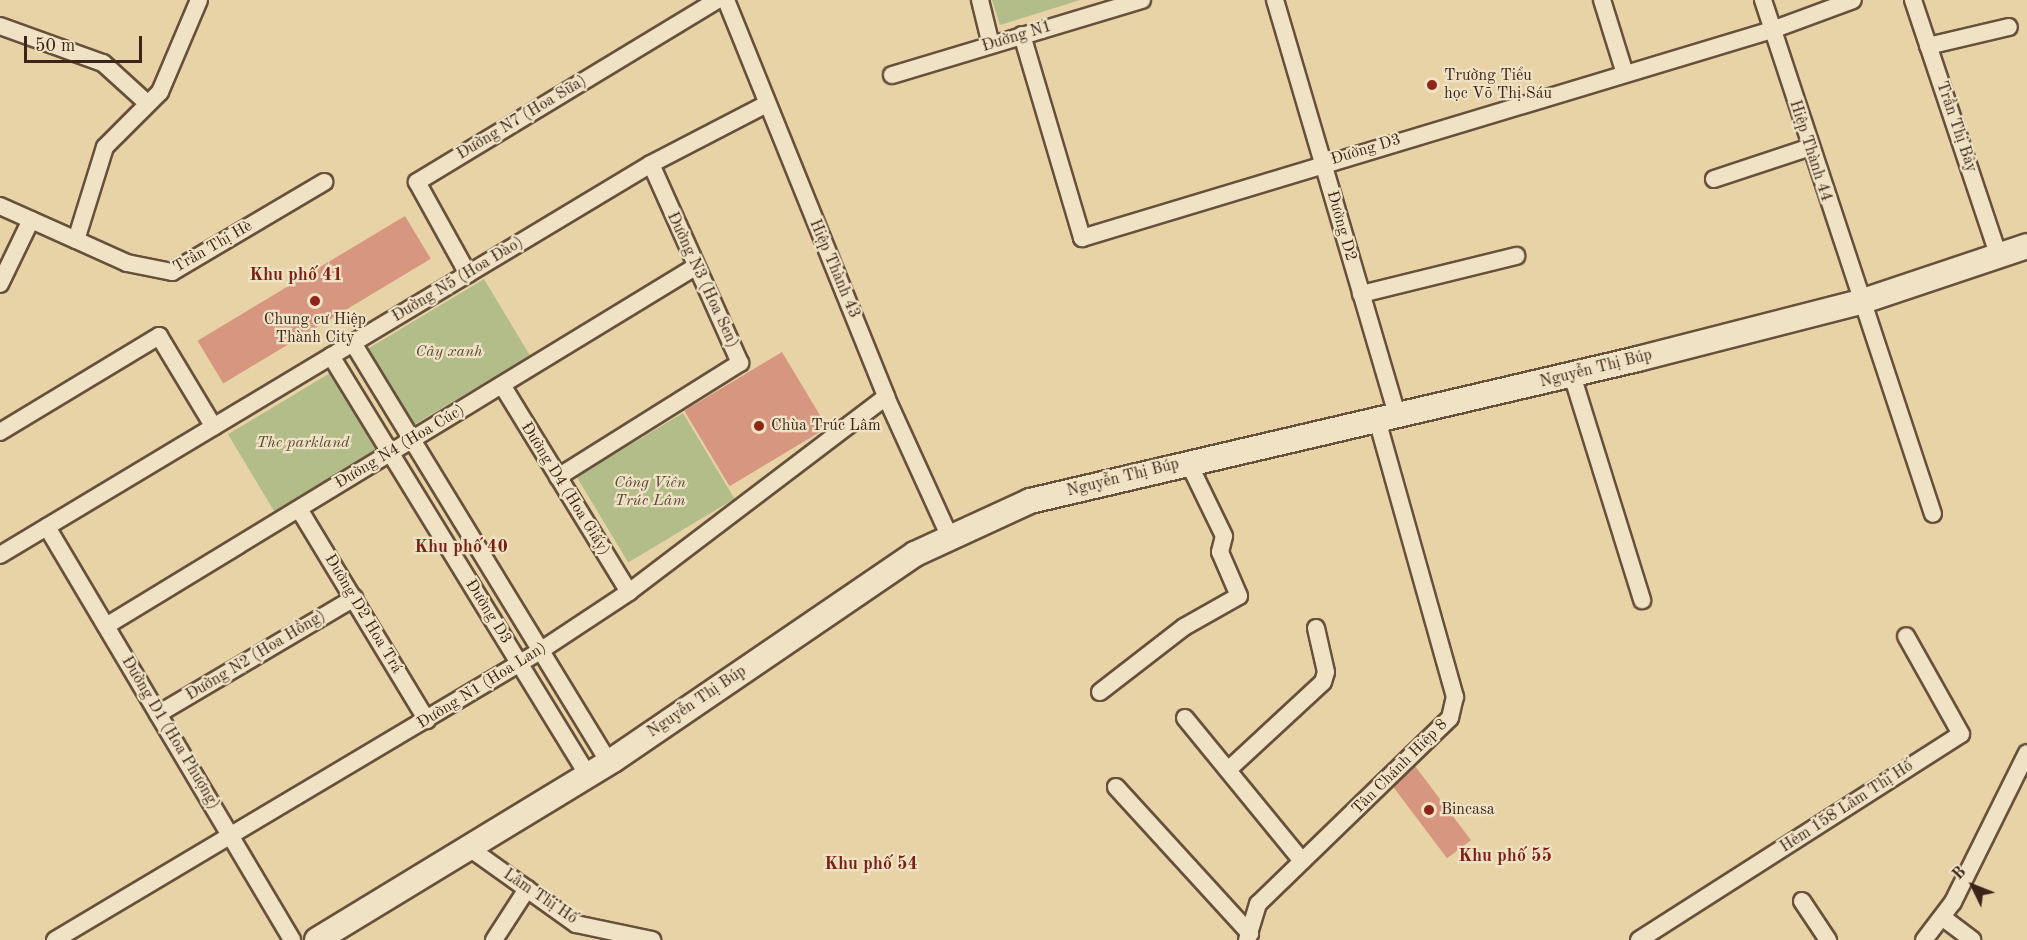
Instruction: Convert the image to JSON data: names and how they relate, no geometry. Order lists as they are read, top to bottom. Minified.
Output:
{"streets":{"street":["Đường N1","Đường N7 (Hoa Sữa)","Trần Thị Bảy","Đường D3","Hiệp Thành 44","Đường D2","Trần Thị Hè","Hiệp Thành 43","Đường N5 (Hoa Đào)","Đường N3 (Hoa Sen)","Nguyễn Thị Búp","Đường N4 (Hoa Cúc)","Đường D4 (Hoa Giấy)","Đường D2 Hoa Trá","Đường N2 (Hoa Hồng)","Đường N1 (Hoa Lan)","Đường D1 (Hoa Phượng)","Tân Chánh Hiệp 8","Hẻm 158 Lâm Thị Hố","Lâm Thị Hố"]},"crossings":[["Đường N1","Đường D3"],["Đường N7 (Hoa Sữa)","Đường N5 (Hoa Đào)"],["Trần Thị Bảy","Nguyễn Thị Búp"],["Đường D3","Hiệp Thành 44"],["Đường D3","Đường D2"],["Đường D3","Đường N5 (Hoa Đào)"],["Đường D3","Nguyễn Thị Búp"],["Đường D3","Đường N4 (Hoa Cúc)"],["Đường D3","Đường N1 (Hoa Lan)"],["Hiệp Thành 44","Nguyễn Thị Búp"],["Đường D2","Nguyễn Thị Búp"],["Đường D2","Tân Chánh Hiệp 8"],["Hiệp Thành 43","Đường N5 (Hoa Đào)"],["Hiệp Thành 43","Nguyễn Thị Búp"],["Hiệp Thành 43","Đường N1 (Hoa Lan)"],["Đường N5 (Hoa Đào)","Đường N3 (Hoa Sen)"],["Đường N5 (Hoa Đào)","Đường D1 (Hoa Phượng)"],["Đường N3 (Hoa Sen)","Đường N4 (Hoa Cúc)"],["Đường N3 (Hoa Sen)","Đường D4 (Hoa Giấy)"],["Nguyễn Thị Búp","Tân Chánh Hiệp 8"],["Nguyễn Thị Búp","Lâm Thị Hố"],["Đường N4 (Hoa Cúc)","Đường D4 (Hoa Giấy)"],["Đường N4 (Hoa Cúc)","Đường D2 Hoa Trá"],["Đường N4 (Hoa Cúc)","Đường D1 (Hoa Phượng)"],["Đường D4 (Hoa Giấy)","Đường N1 (Hoa Lan)"],["Đường D2 Hoa Trá","Đường N2 (Hoa Hồng)"],["Đường D2 Hoa Trá","Đường N1 (Hoa Lan)"],["Đường N2 (Hoa Hồng)","Đường D1 (Hoa Phượng)"],["Đường N1 (Hoa Lan)","Đường D1 (Hoa Phượng)"]],"districts":["Khu phố 41","Khu phố 40","Khu phố 55","Khu phố 54"],"parks":["Cây xanh","The parkland","Công Viên Trúc Lâm"],"places":["Trường Tiểu học Võ Thị Sáu","Chung cư Hiệp Thành City","Chùa Trúc Lâm","Bincasa"],"scale_bar":"50 m","north":"top left"}
